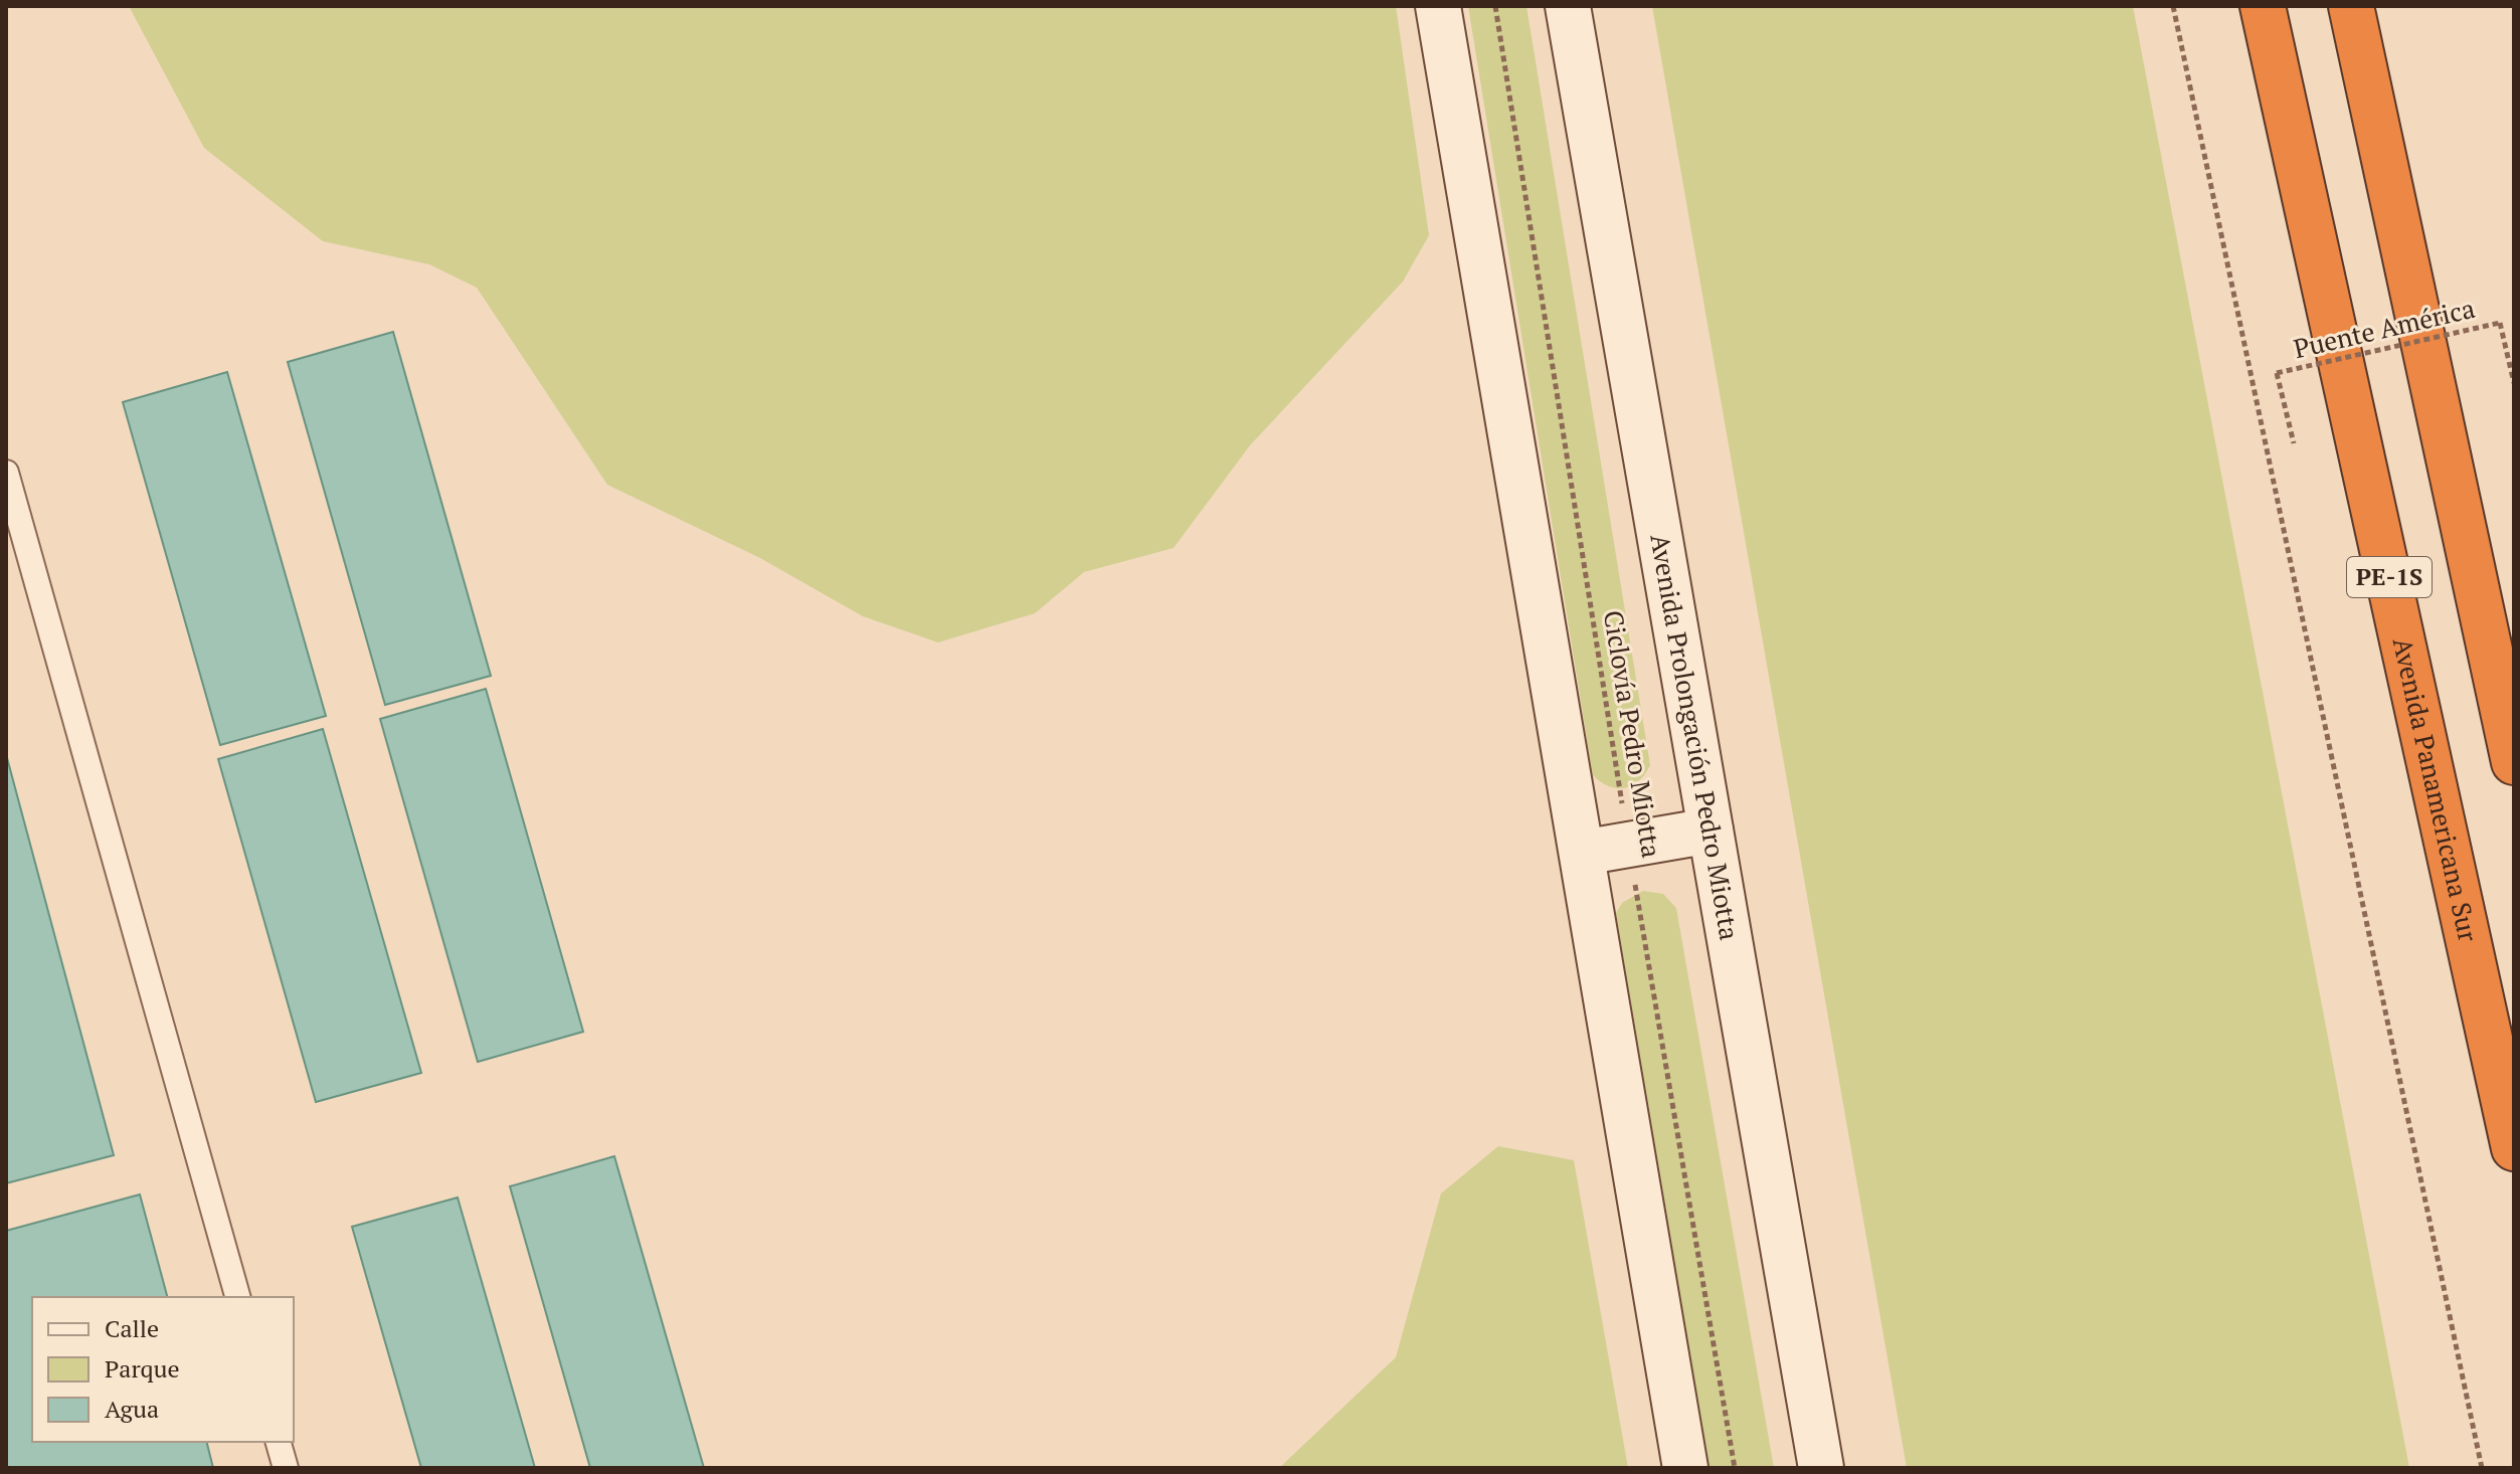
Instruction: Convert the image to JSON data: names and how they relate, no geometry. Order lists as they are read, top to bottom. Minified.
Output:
{"streets":{"highway":["PE-1S","Avenida Panamericana Sur"],"main road":["Avenida Prolongación Pedro Miotta"],"path":["Puente América","Ciclovía Pedro Miotta"]},"legend":["Calle","Parque","Agua"]}
